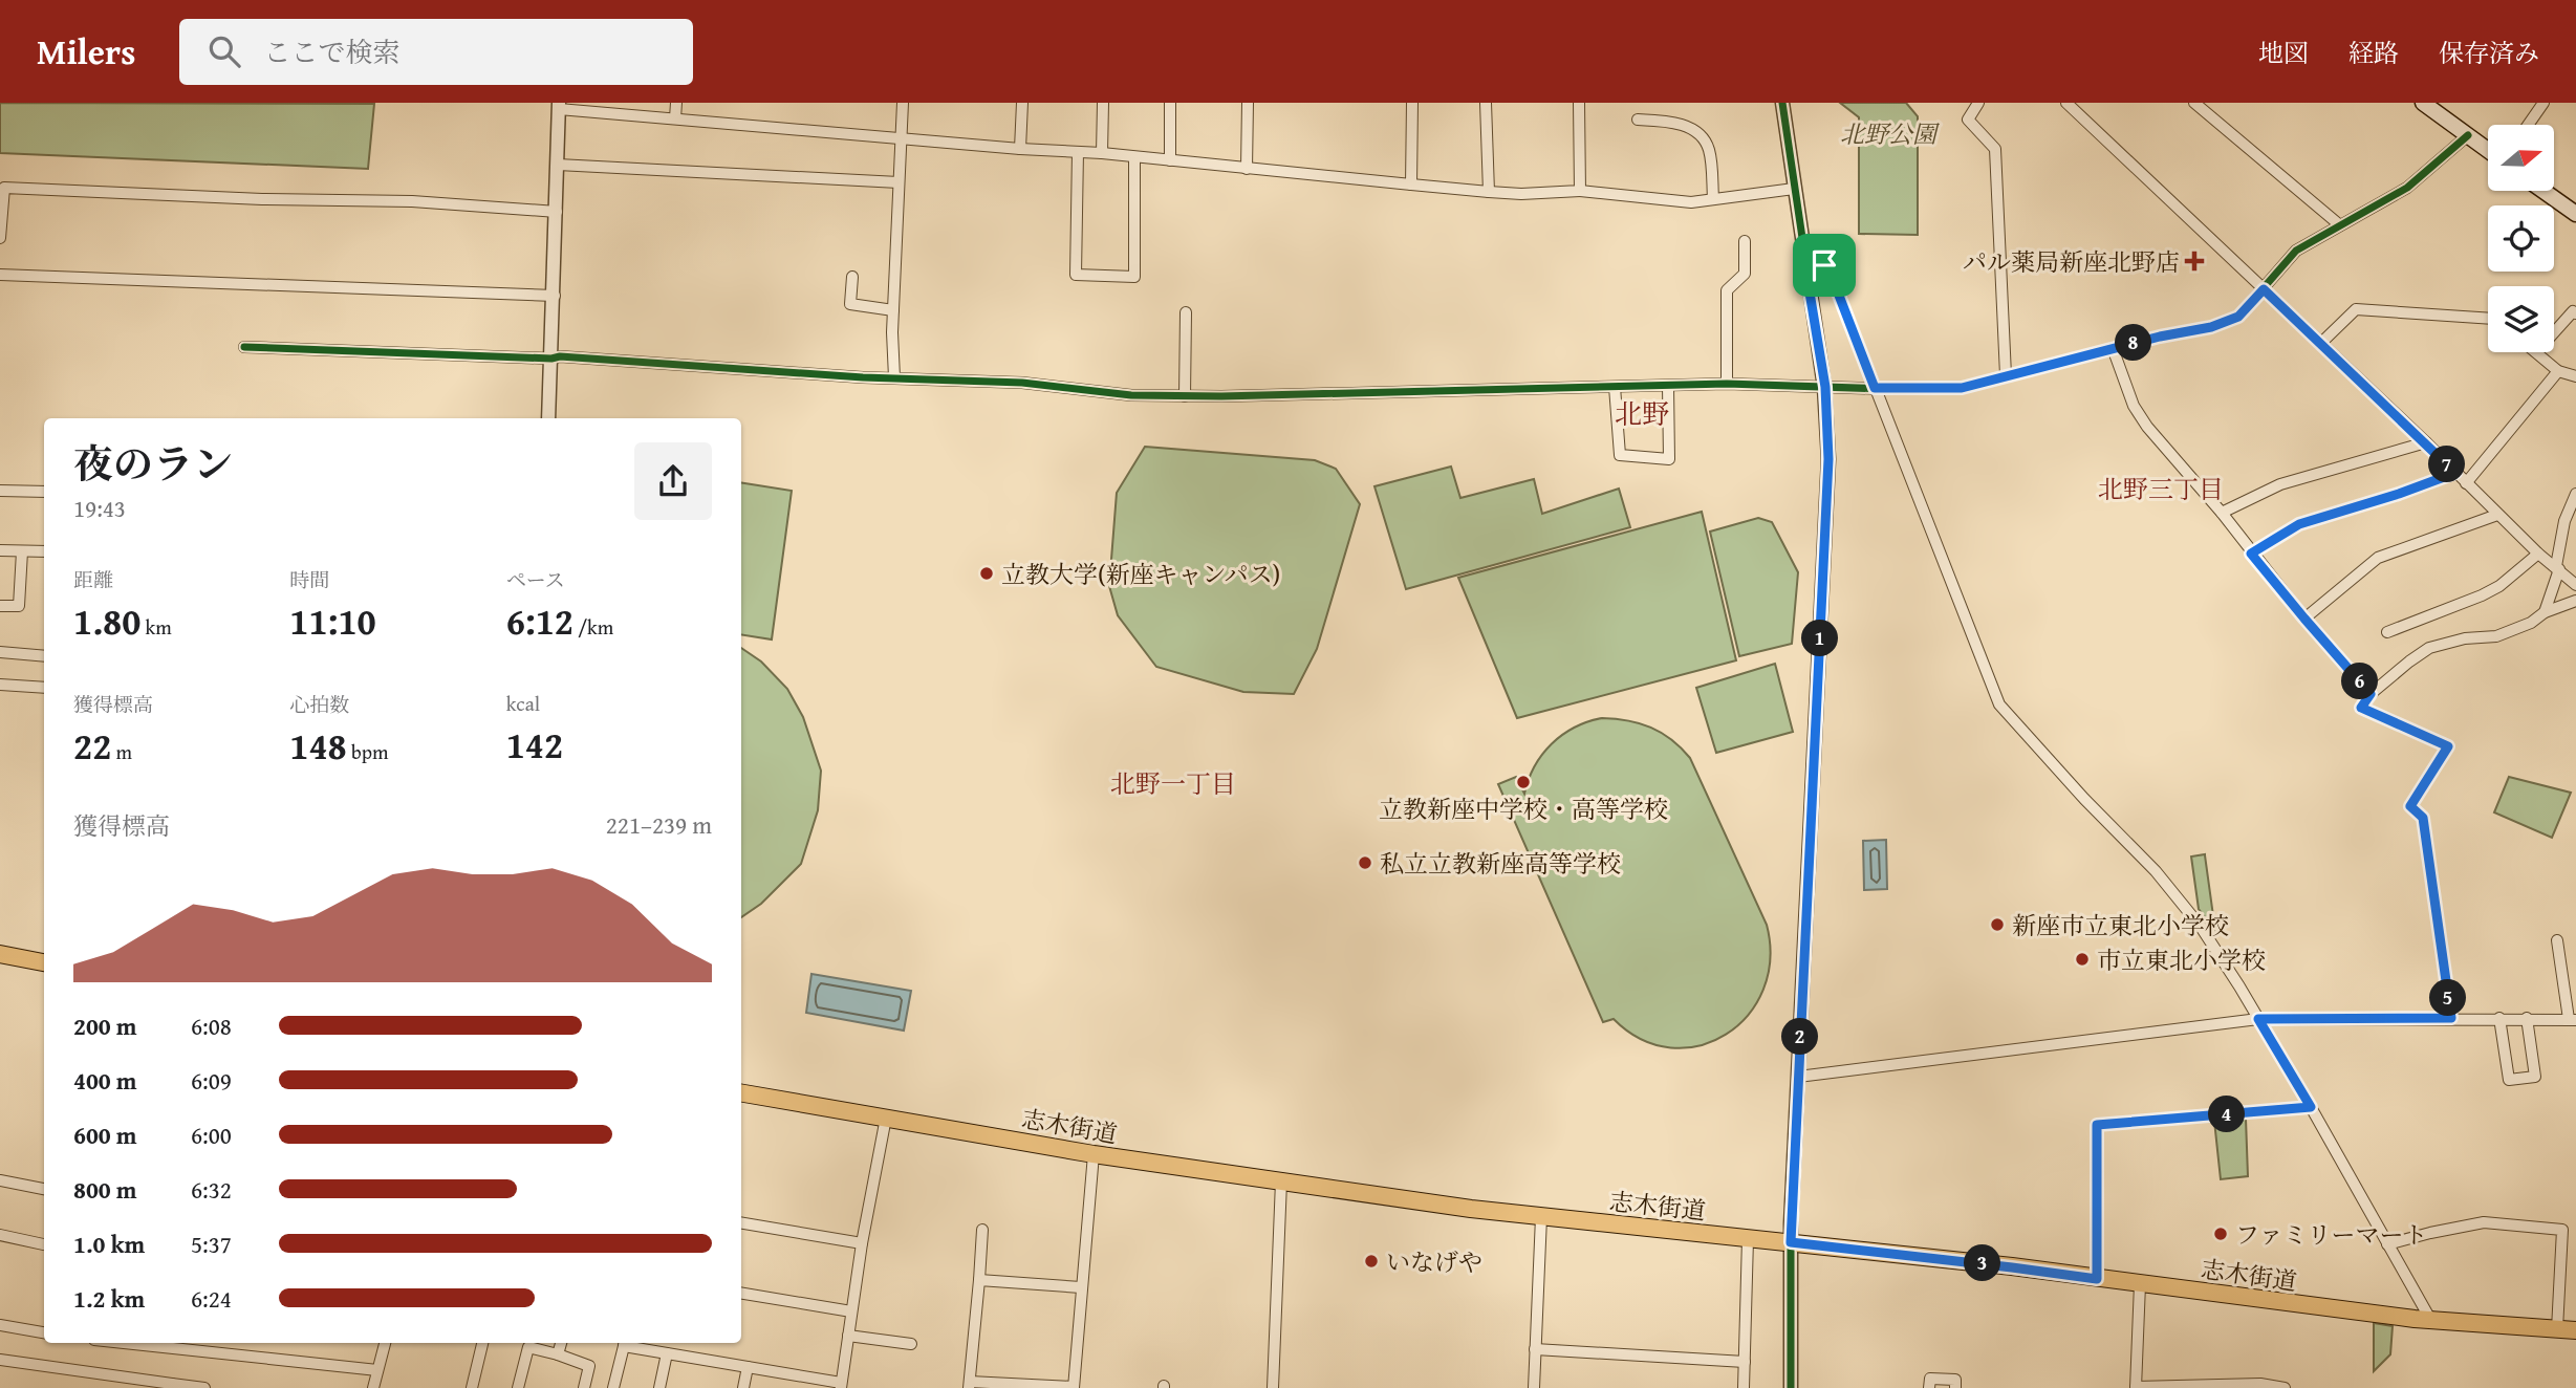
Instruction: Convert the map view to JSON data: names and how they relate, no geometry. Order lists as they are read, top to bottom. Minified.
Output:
{"streets":{"main road":["志木街道"]},"districts":["北野","北野三丁目","北野一丁目"],"parks":["北野公園"],"places":{"health":["パル薬局新座北野店"],"other":["立教大学(新座キャンパス)","立教新座中学校・高等学校","私立立教新座高等学校","新座市立東北小学校","市立東北小学校","ファミリーマート","いなげや"]},"north":"right","page":{"header":"Milers","search":"ここで検索","nav":["地図","経路","保存済み"],"pins":["8","7","1","6","5","2","4","3"],"heading":["夜のラン","19:43"],"stats":[["距離","1.80 km"],["時間","11:10"],["ペース","6:12 /km"],["獲得標高","22 m"],["心拍数","148 bpm"],["kcal","142"]],"chart":["獲得標高","221–239 m"],"list":[{"name":"200 m","note":"6:08"},{"name":"400 m","note":"6:09"},{"name":"600 m","note":"6:00"},{"name":"800 m","note":"6:32"},{"name":"1.0 km","note":"5:37"},{"name":"1.2 km","note":"6:24"}]}}
